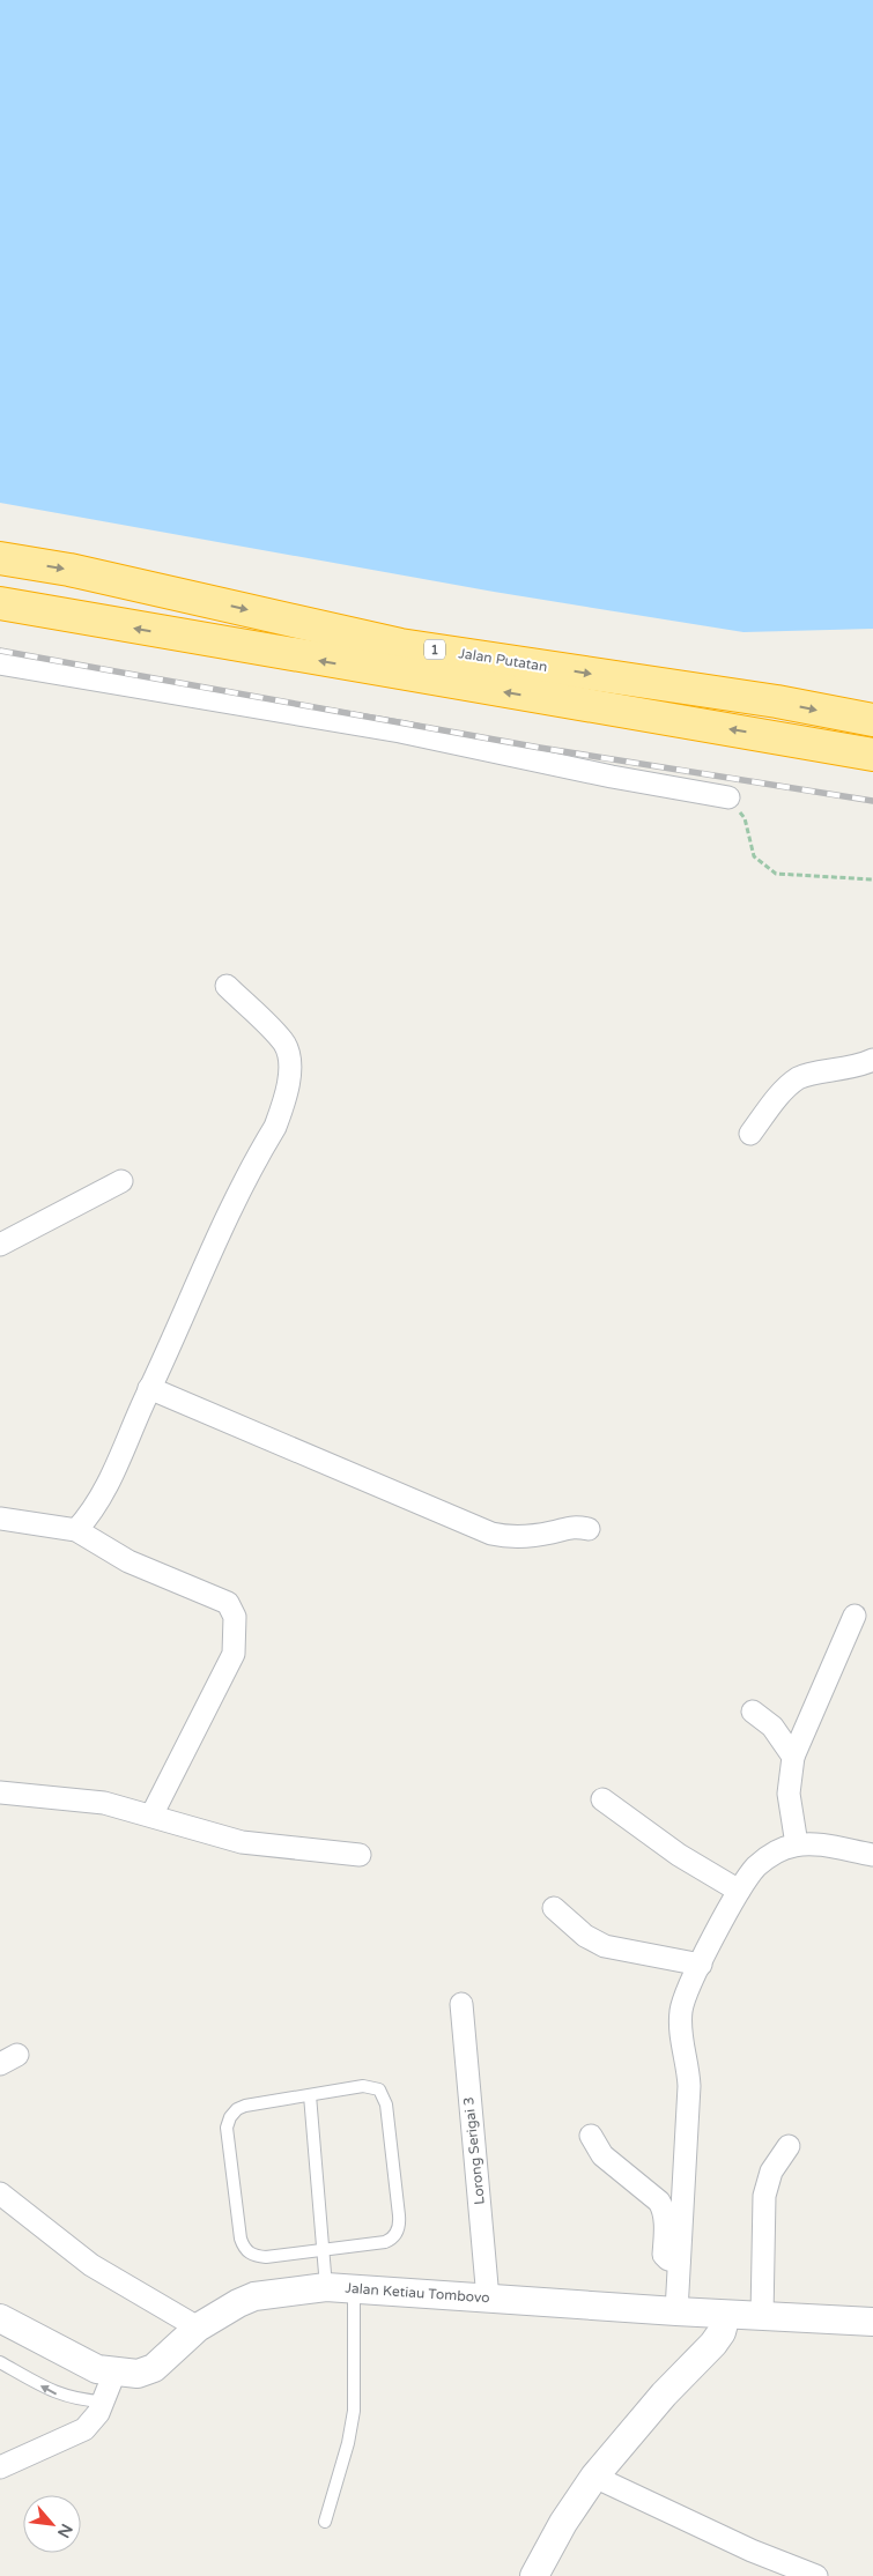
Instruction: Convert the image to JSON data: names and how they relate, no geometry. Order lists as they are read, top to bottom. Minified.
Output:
{"streets":{"highway":["1","Jalan Putatan"],"street":["Lorong Serigai 3","Jalan Ketiau Tombovo"]},"crossings":[["Lorong Serigai 3","Jalan Ketiau Tombovo"]],"north":"bottom right"}
